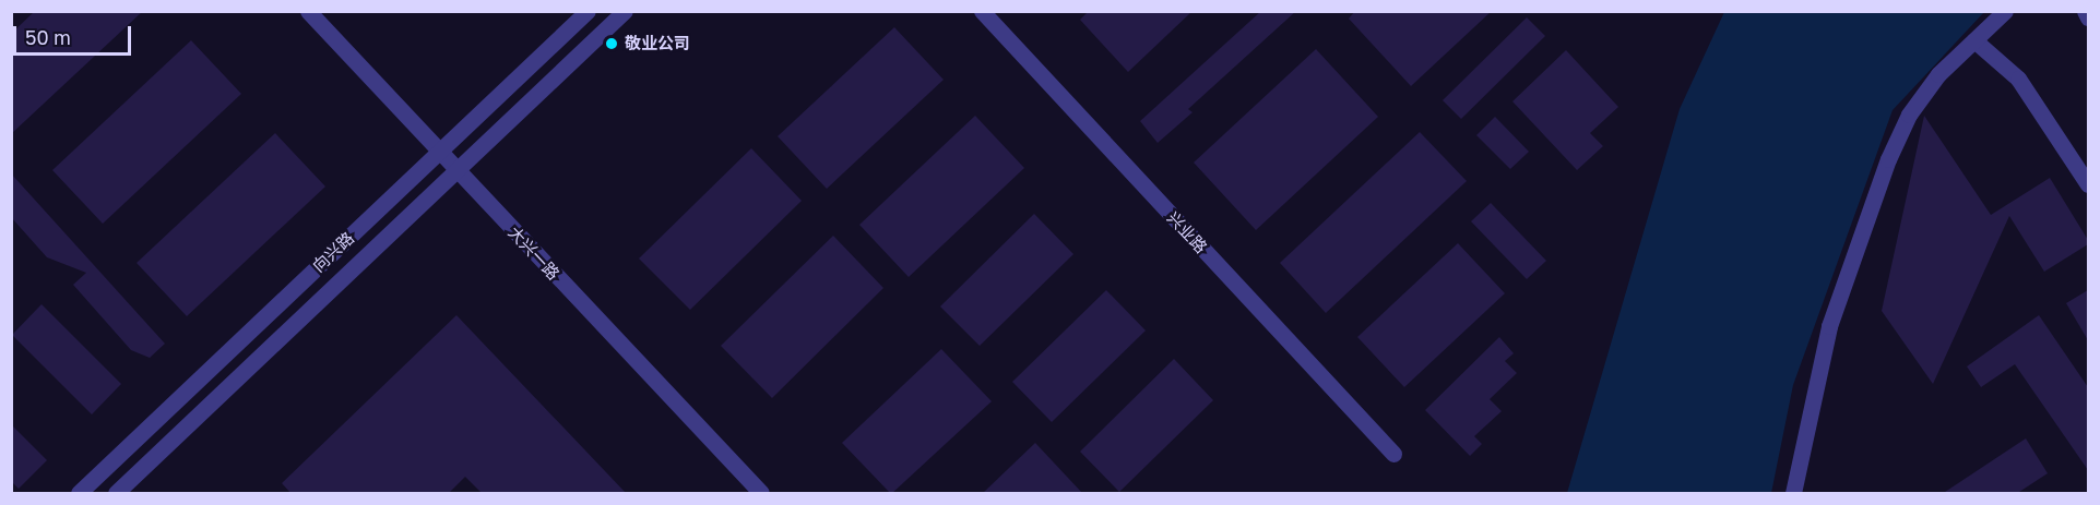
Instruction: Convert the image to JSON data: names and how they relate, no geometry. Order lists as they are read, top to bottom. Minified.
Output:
{"streets":{"street":["兴业路","向兴路","大兴一路"]},"crossings":[["向兴路","大兴一路"]],"places":["敬业公司"],"scale_bar":"50 m"}
